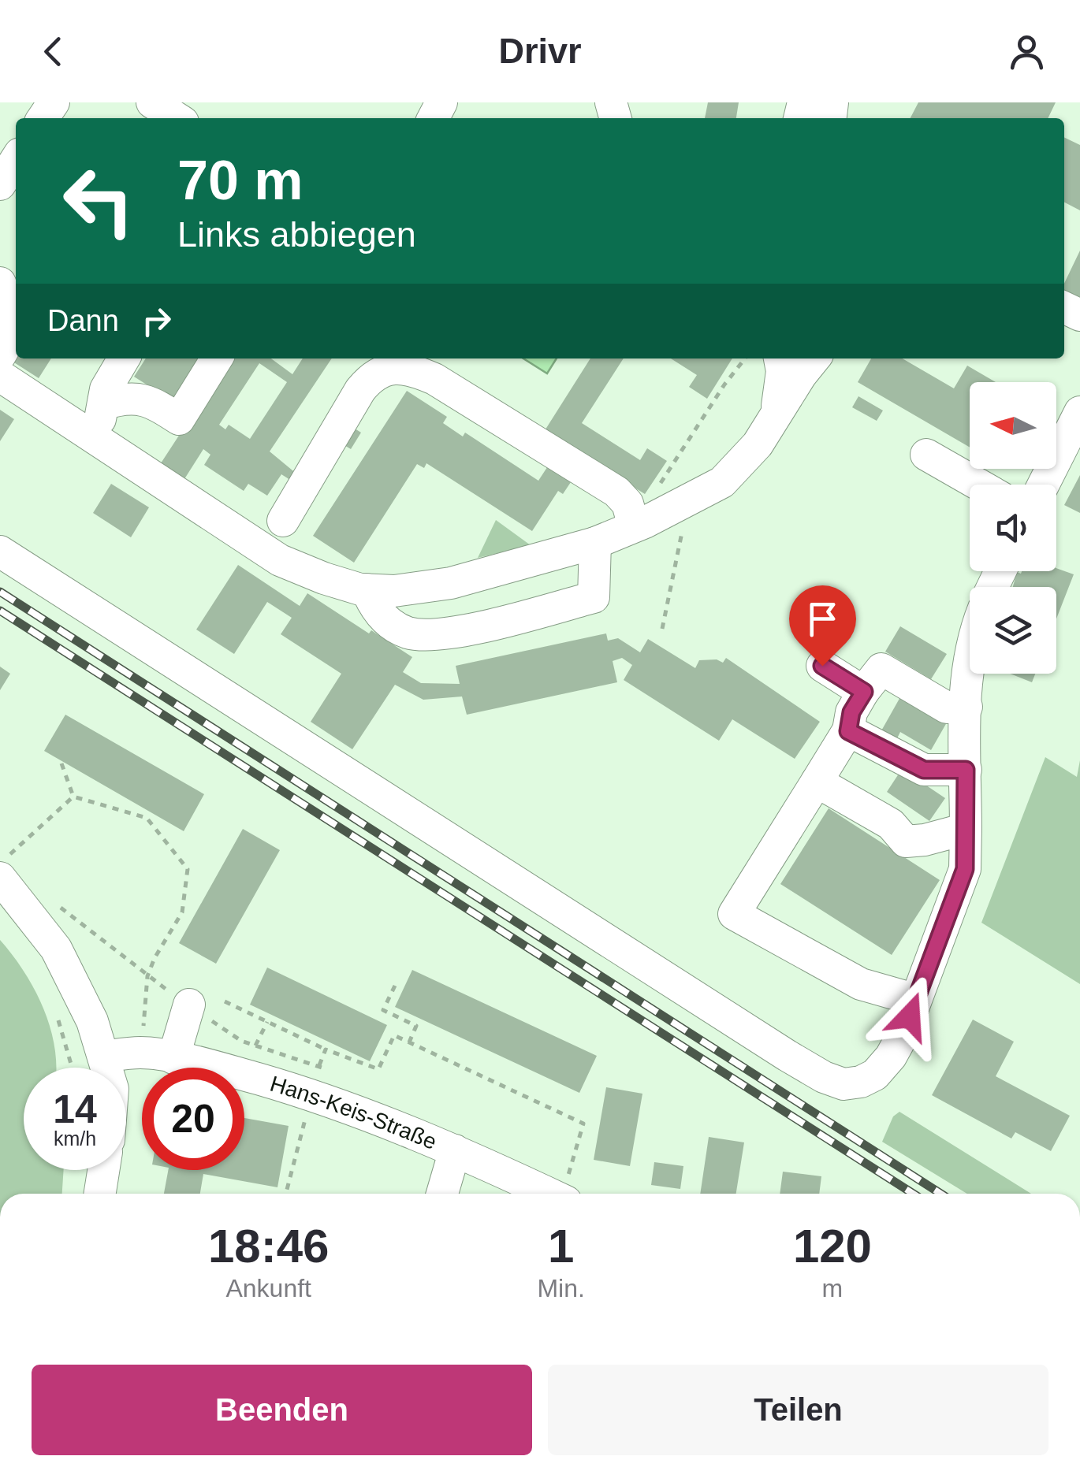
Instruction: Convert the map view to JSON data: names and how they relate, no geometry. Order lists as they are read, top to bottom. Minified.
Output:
{"streets":{"street":["Hans-Keis-Straße"]},"north":"left","page":{"header":"Drivr","turn":["70 m","Links abbiegen"],"then":"Dann","speed":"14 km/h","limit":"20","eta":["18:46","Ankunft","1","Min.","120","m"],"buttons":["Beenden","Teilen"]}}
